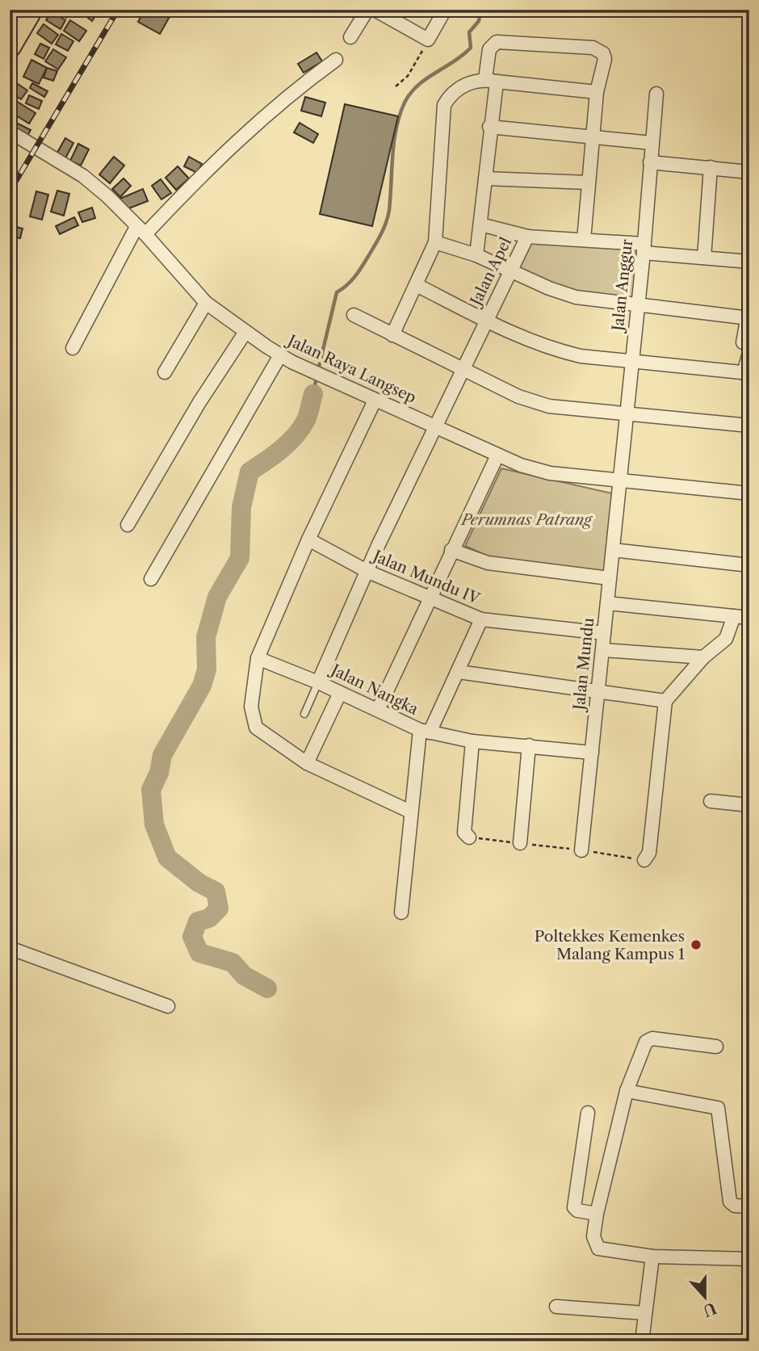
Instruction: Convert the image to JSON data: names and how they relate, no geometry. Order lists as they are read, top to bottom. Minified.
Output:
{"streets":{"street":["Jalan Apel","Jalan Anggur","Jalan Raya Langsep","Jalan Mundu IV","Jalan Mundu","Jalan Nangka"]},"crossings":[["Jalan Apel","Jalan Anggur"],["Jalan Apel","Jalan Raya Langsep"],["Jalan Apel","Jalan Nangka"],["Jalan Anggur","Jalan Raya Langsep"],["Jalan Anggur","Jalan Mundu"],["Jalan Raya Langsep","Jalan Mundu"],["Jalan Raya Langsep","Jalan Nangka"],["Jalan Mundu IV","Jalan Mundu"],["Jalan Mundu IV","Jalan Nangka"],["Jalan Mundu","Jalan Nangka"]],"parks":["Perumnas Patrang"],"places":["Poltekkes Kemenkes Malang Kampus 1"],"north":"bottom"}
